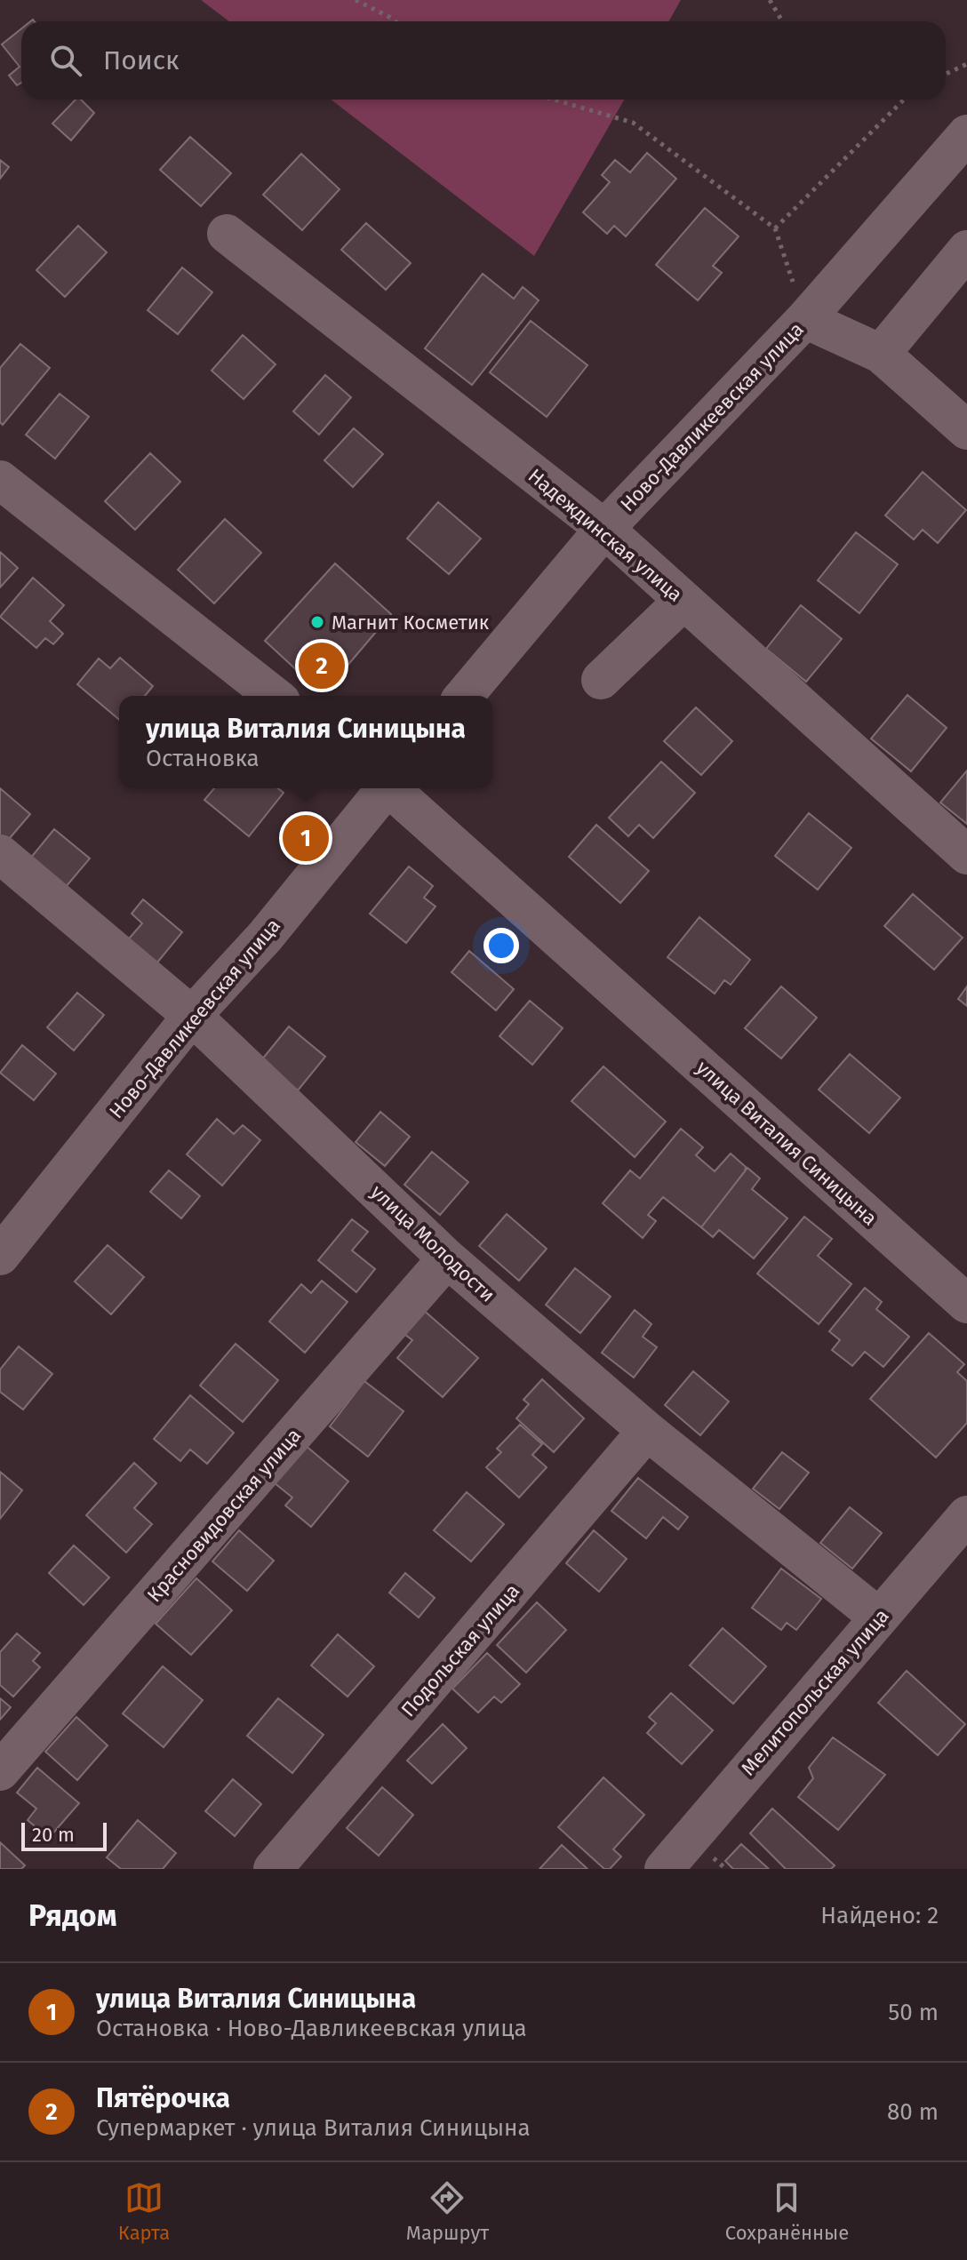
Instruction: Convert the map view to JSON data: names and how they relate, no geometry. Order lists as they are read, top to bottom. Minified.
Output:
{"streets":{"street":["Ново-Давликеевская улица","Надеждинская улица","улица Виталия Синицына","улица Молодости","Красновидовская улица","Подольская улица","Мелитопольская улица"]},"crossings":[["Ново-Давликеевская улица","Надеждинская улица"],["Ново-Давликеевская улица","улица Молодости"],["улица Молодости","Красновидовская улица"],["улица Молодости","Подольская улица"],["улица Молодости","Мелитопольская улица"]],"places":["Магнит Косметик"],"scale_bar":"20 m","page":{"search":"Поиск","pins":["2","1"],"popup":["улица Виталия Синицына","Остановка"],"scale":"20 m","heading":["Рядом","Найдено: 2"],"list":[{"mark":"1","name":"улица Виталия Синицына","note":"Остановка · Ново-Давликеевская улица","value":"50 m"},{"mark":"2","name":"Пятёрочка","note":"Супермаркет · улица Виталия Синицына","value":"80 m"}],"nav":["Карта","Маршрут","Сохранённые"]}}
